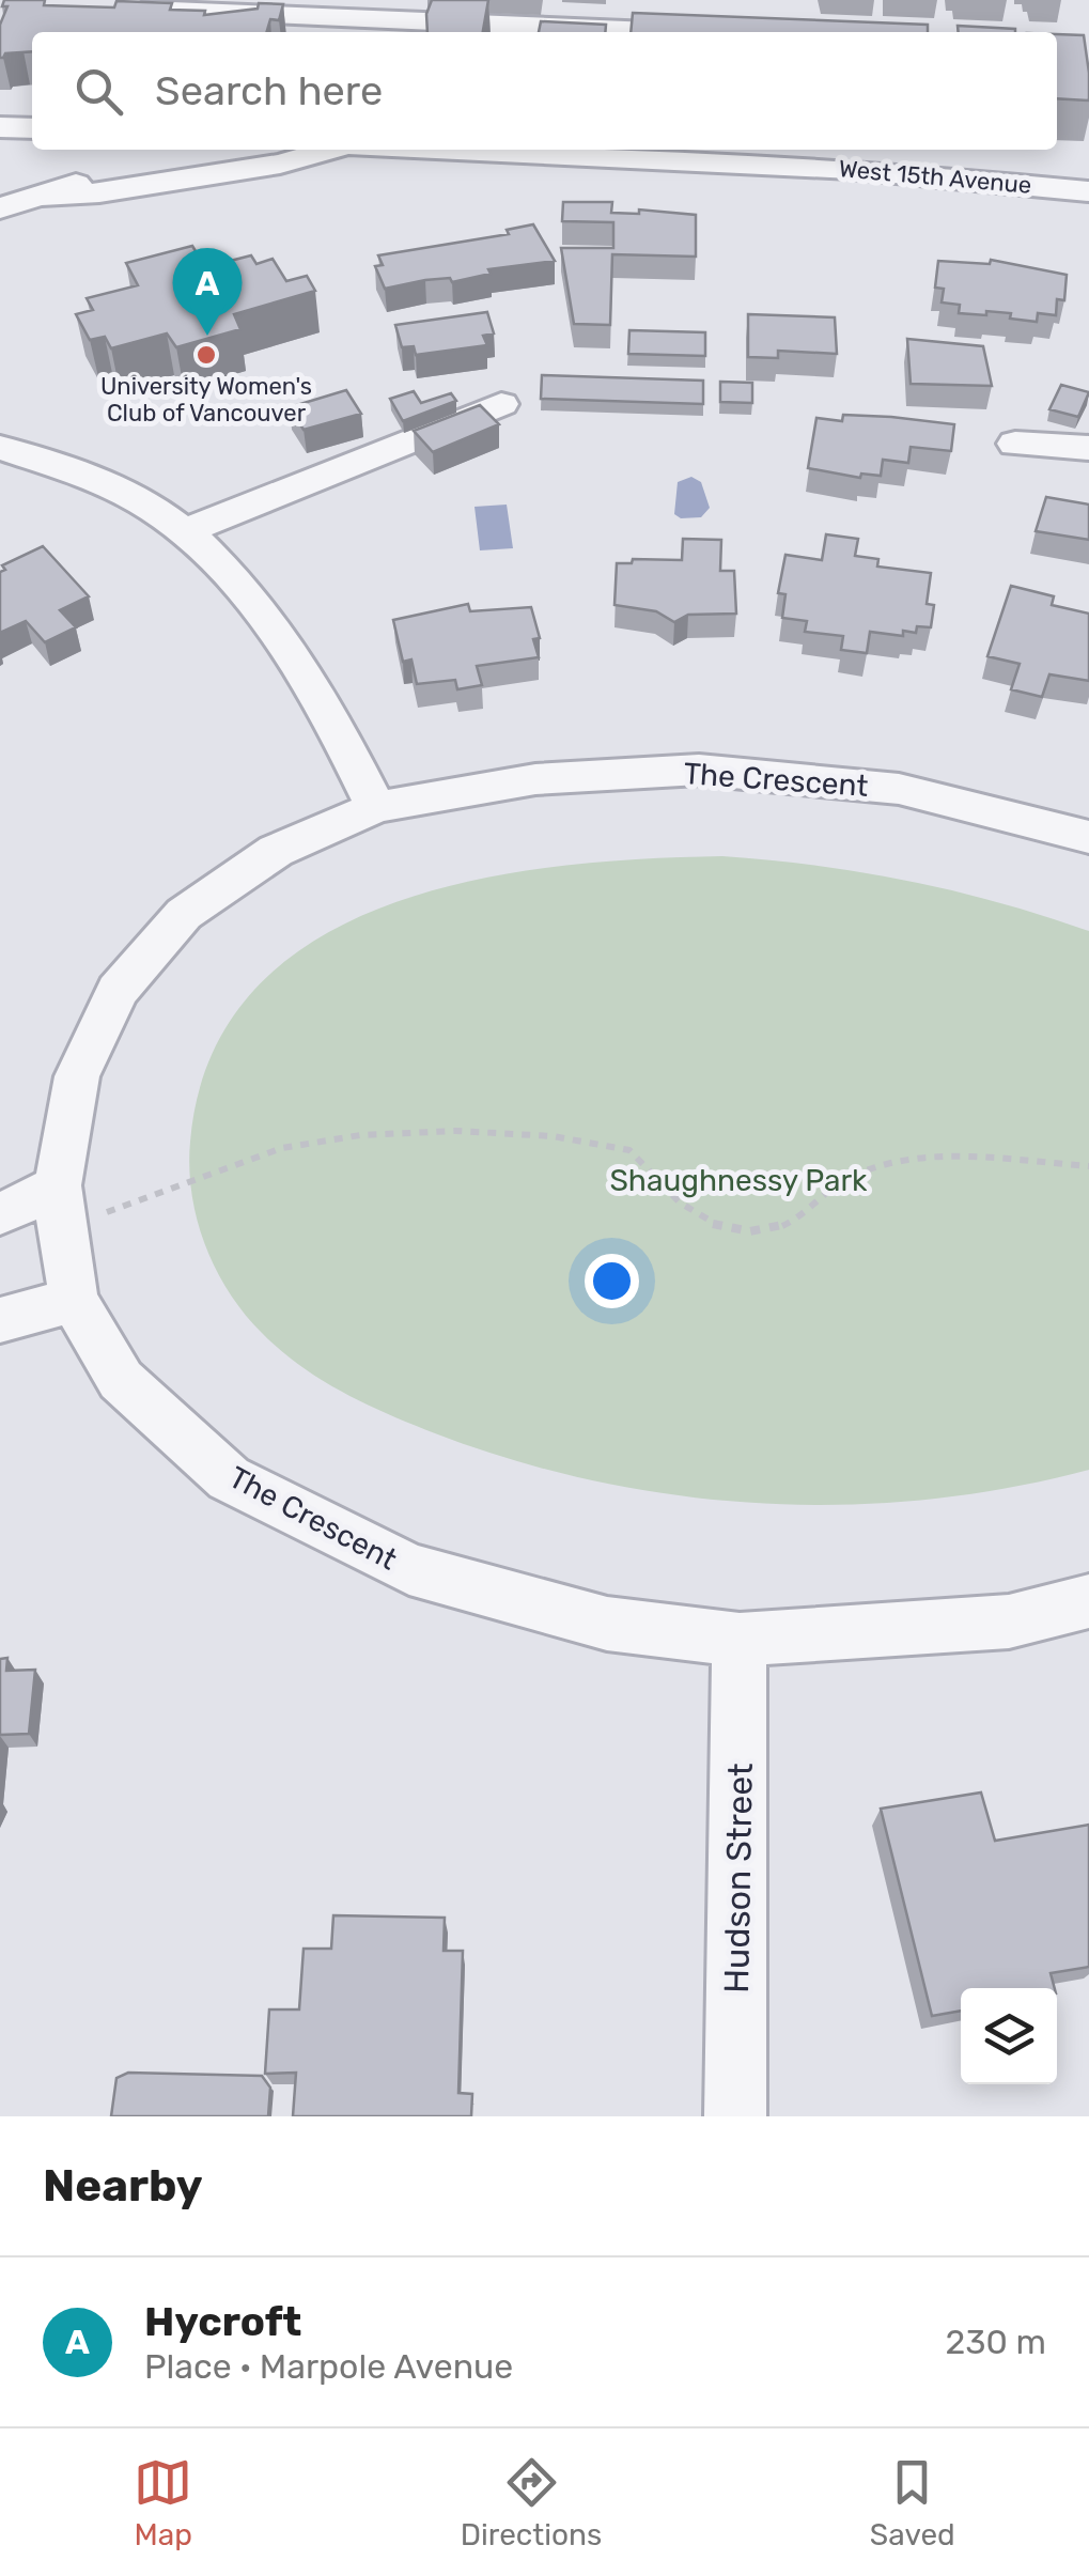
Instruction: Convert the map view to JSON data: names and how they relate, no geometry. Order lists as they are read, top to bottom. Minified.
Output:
{"streets":{"street":["West 15th Avenue","The Crescent","Hudson Street"]},"crossings":[["The Crescent","Hudson Street"]],"parks":["Shaughnessy Park"],"places":["University Women's Club of Vancouver"],"page":{"search":"Search here","pins":"A","heading":"Nearby","list":[{"mark":"A","name":"Hycroft","note":"Place · Marpole Avenue","value":"230 m"}],"nav":["Map","Directions","Saved"]}}
